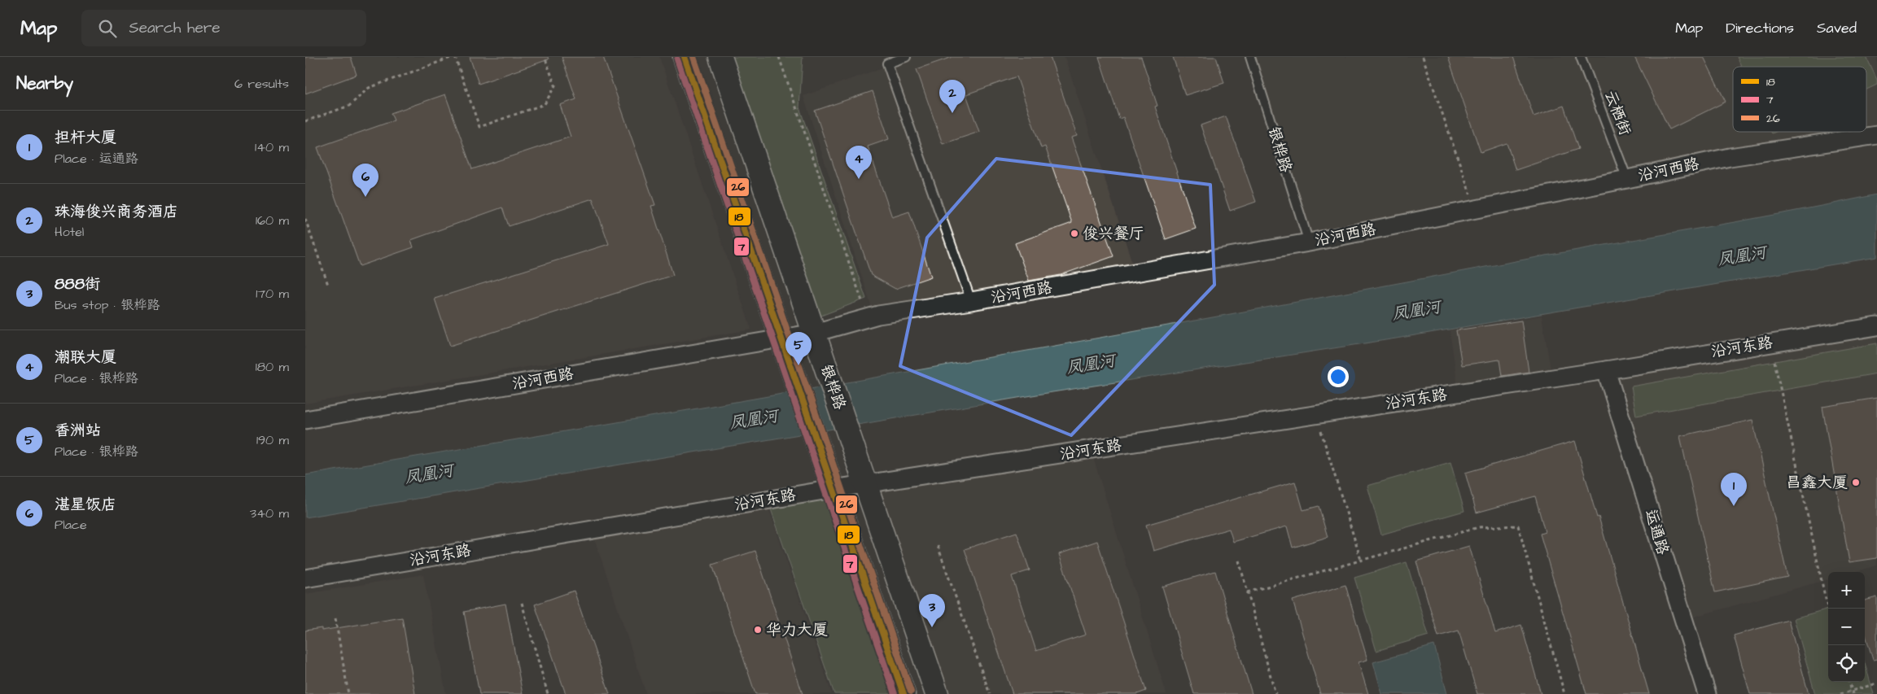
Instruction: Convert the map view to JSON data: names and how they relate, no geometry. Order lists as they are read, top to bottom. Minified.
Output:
{"streets":{"main road":["银桦路"],"street":["沿河西路","沿河东路","运通路"],"lane":["云栖街"]},"crossings":[["云栖街","沿河西路"],["银桦路","沿河西路"],["银桦路","沿河东路"],["沿河东路","运通路"]],"water":["凤凰河"],"places":["俊兴餐厅","昌鑫大厦","华力大厦"],"lines":["transit line 18","transit line 26","transit line 7"],"legend":["18","7","26"],"page":{"header":"Map","search":"Search here","nav":["Map","Directions","Saved"],"heading":["Nearby","6 results"],"pins":["2","4","6","5","1","3"],"list":[{"mark":"1","name":"担杆大厦","note":"Place · 运通路","value":"140 m"},{"mark":"2","name":"珠海俊兴商务酒店","note":"Hotel","value":"160 m"},{"mark":"3","name":"888街","note":"Bus stop · 银桦路","value":"170 m"},{"mark":"4","name":"潮联大厦","note":"Place · 银桦路","value":"180 m"},{"mark":"5","name":"香洲站","note":"Place · 银桦路","value":"190 m"},{"mark":"6","name":"湛星饭店","note":"Place","value":"340 m"}],"map_buttons":["+","−"]}}
